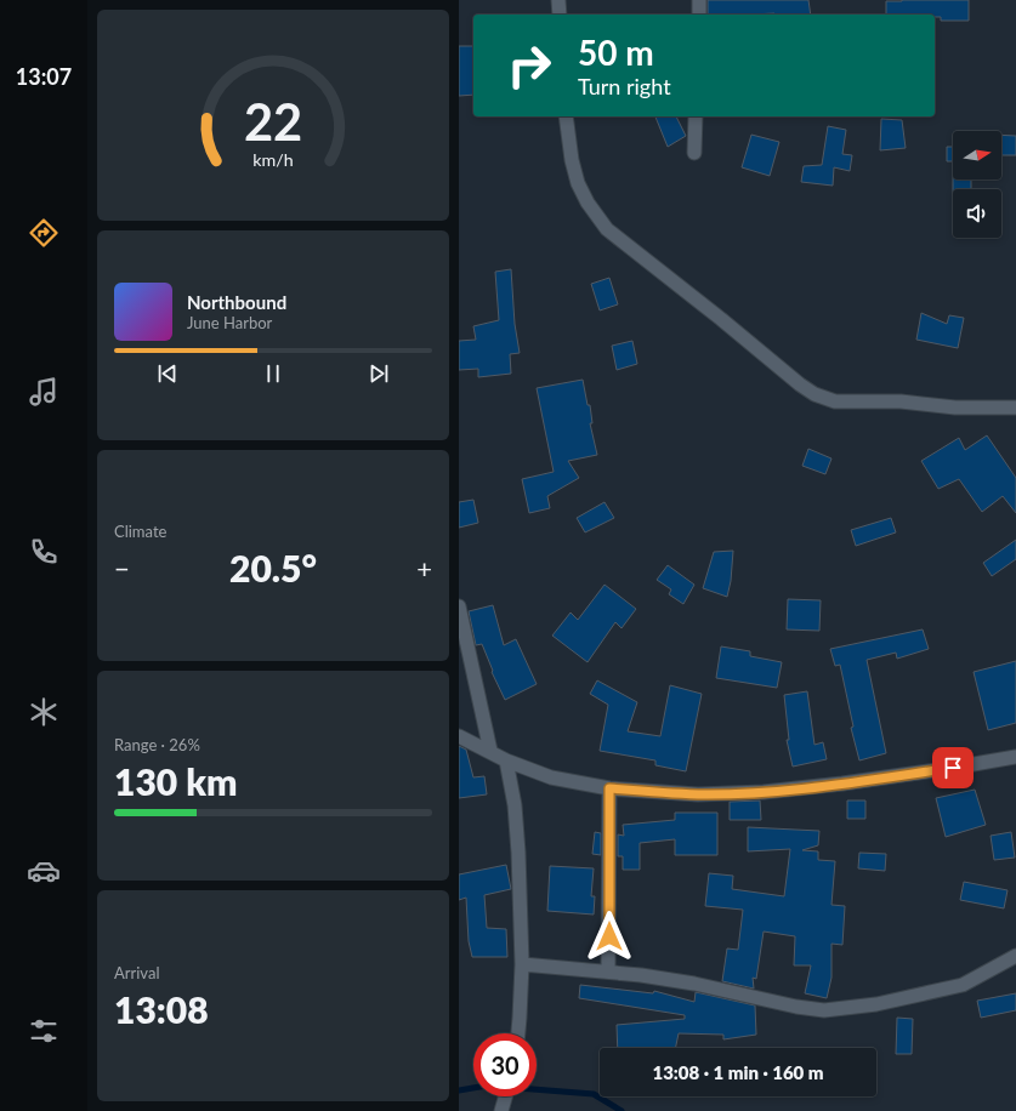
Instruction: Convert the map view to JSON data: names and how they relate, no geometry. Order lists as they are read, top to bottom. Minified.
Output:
{"north":"right","page":{"tabs":"13:07","turn":["50 m","Turn right"],"song":["Northbound","June Harbor"],"tile":["Climate",["Range · 26%","130 km"],["Arrival","13:08"]],"heat":["−","20.5°","+"],"limit":"30","trip":"13:08 · 1 min · 160 m","gauge":["22","km/h"]}}
